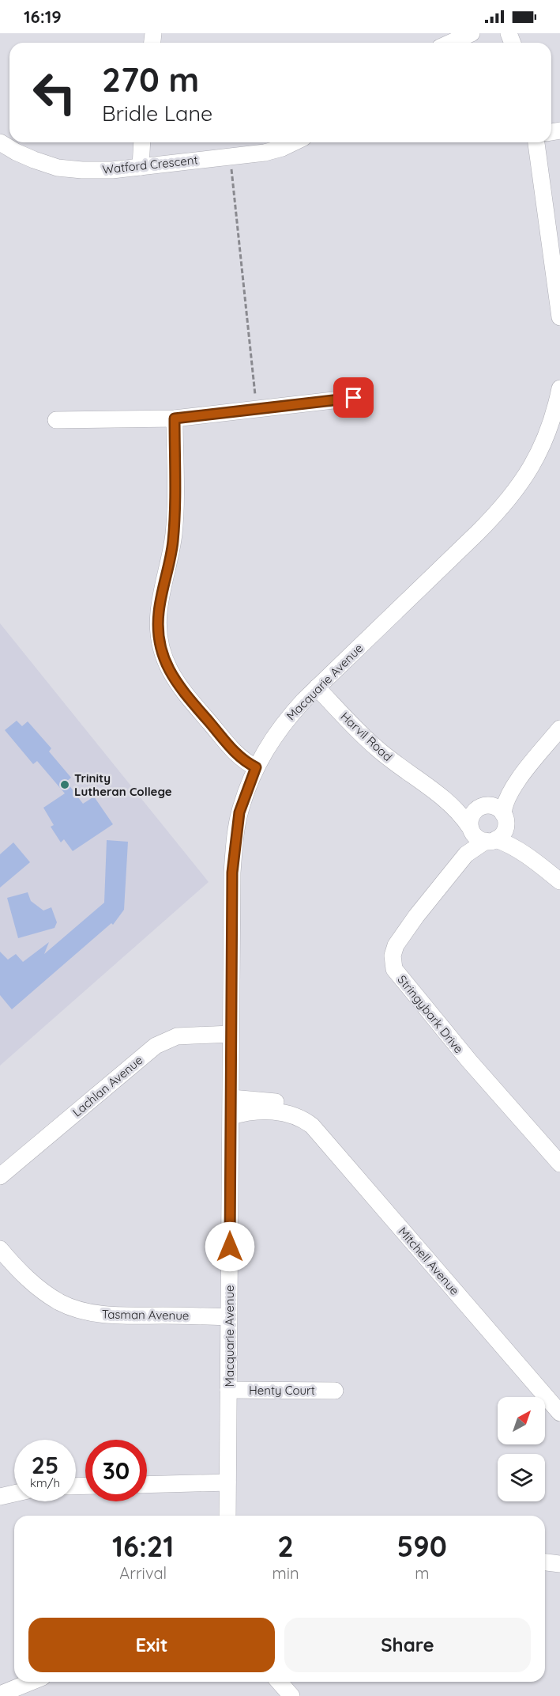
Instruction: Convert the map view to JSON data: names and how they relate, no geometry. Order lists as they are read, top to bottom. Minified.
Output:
{"streets":{"street":["Watford Crescent","Macquarie Avenue","Harvil Road","Stringybark Drive","Lachlan Avenue","Mitchell Avenue","Tasman Avenue","Henty Court"]},"crossings":[["Macquarie Avenue","Harvil Road"],["Macquarie Avenue","Lachlan Avenue"],["Macquarie Avenue","Mitchell Avenue"],["Macquarie Avenue","Tasman Avenue"],["Macquarie Avenue","Henty Court"],["Harvil Road","Stringybark Drive"]],"places":["Trinity Lutheran College"],"north":"top right","page":{"status":"16:19","turn":["270 m","Bridle Lane"],"speed":"25 km/h","limit":"30","eta":["16:21","Arrival","2","min","590","m"],"buttons":["Exit","Share"]}}
